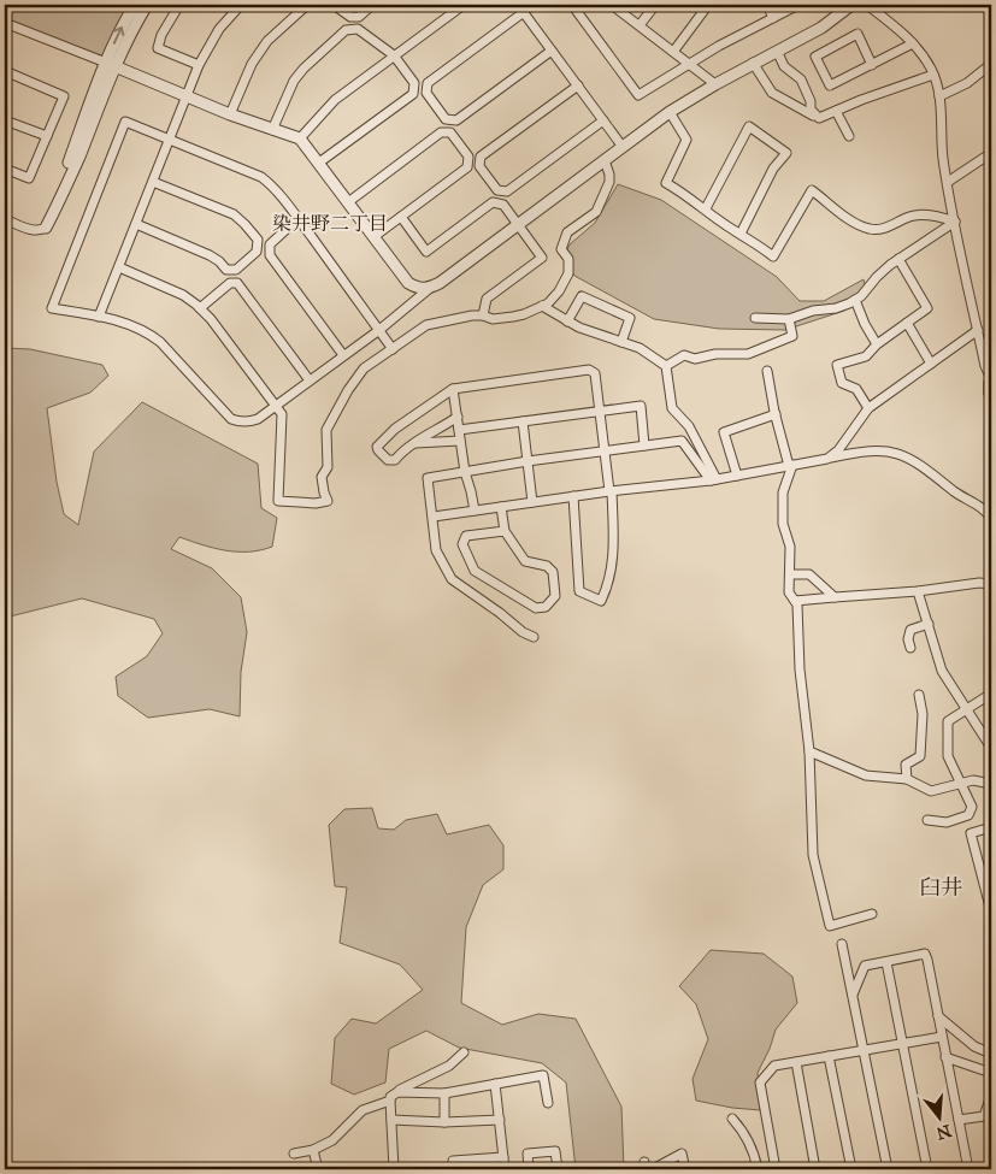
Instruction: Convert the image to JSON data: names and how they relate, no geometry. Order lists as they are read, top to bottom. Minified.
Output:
{"districts":["染井野二丁目","臼井"],"north":"bottom"}
